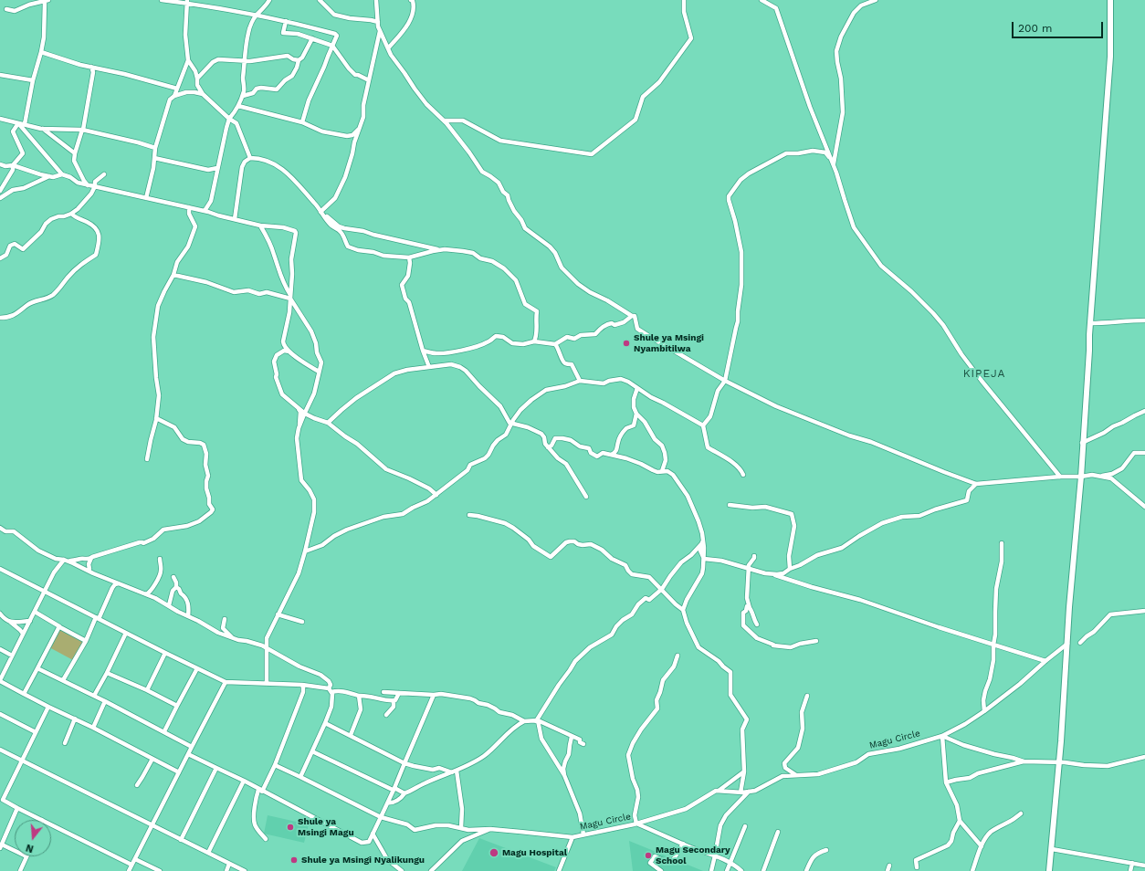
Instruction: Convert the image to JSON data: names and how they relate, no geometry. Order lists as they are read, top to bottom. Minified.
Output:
{"streets":{"street":["Magu Circle"]},"districts":["KIPEJA"],"places":["Shule ya Msingi Nyambitilwa","Shule ya Msingi Magu","Magu Hospital","Magu Secondary School","Shule ya Msingi Nyalikungu"],"scale_bar":"200 m","north":"bottom"}
